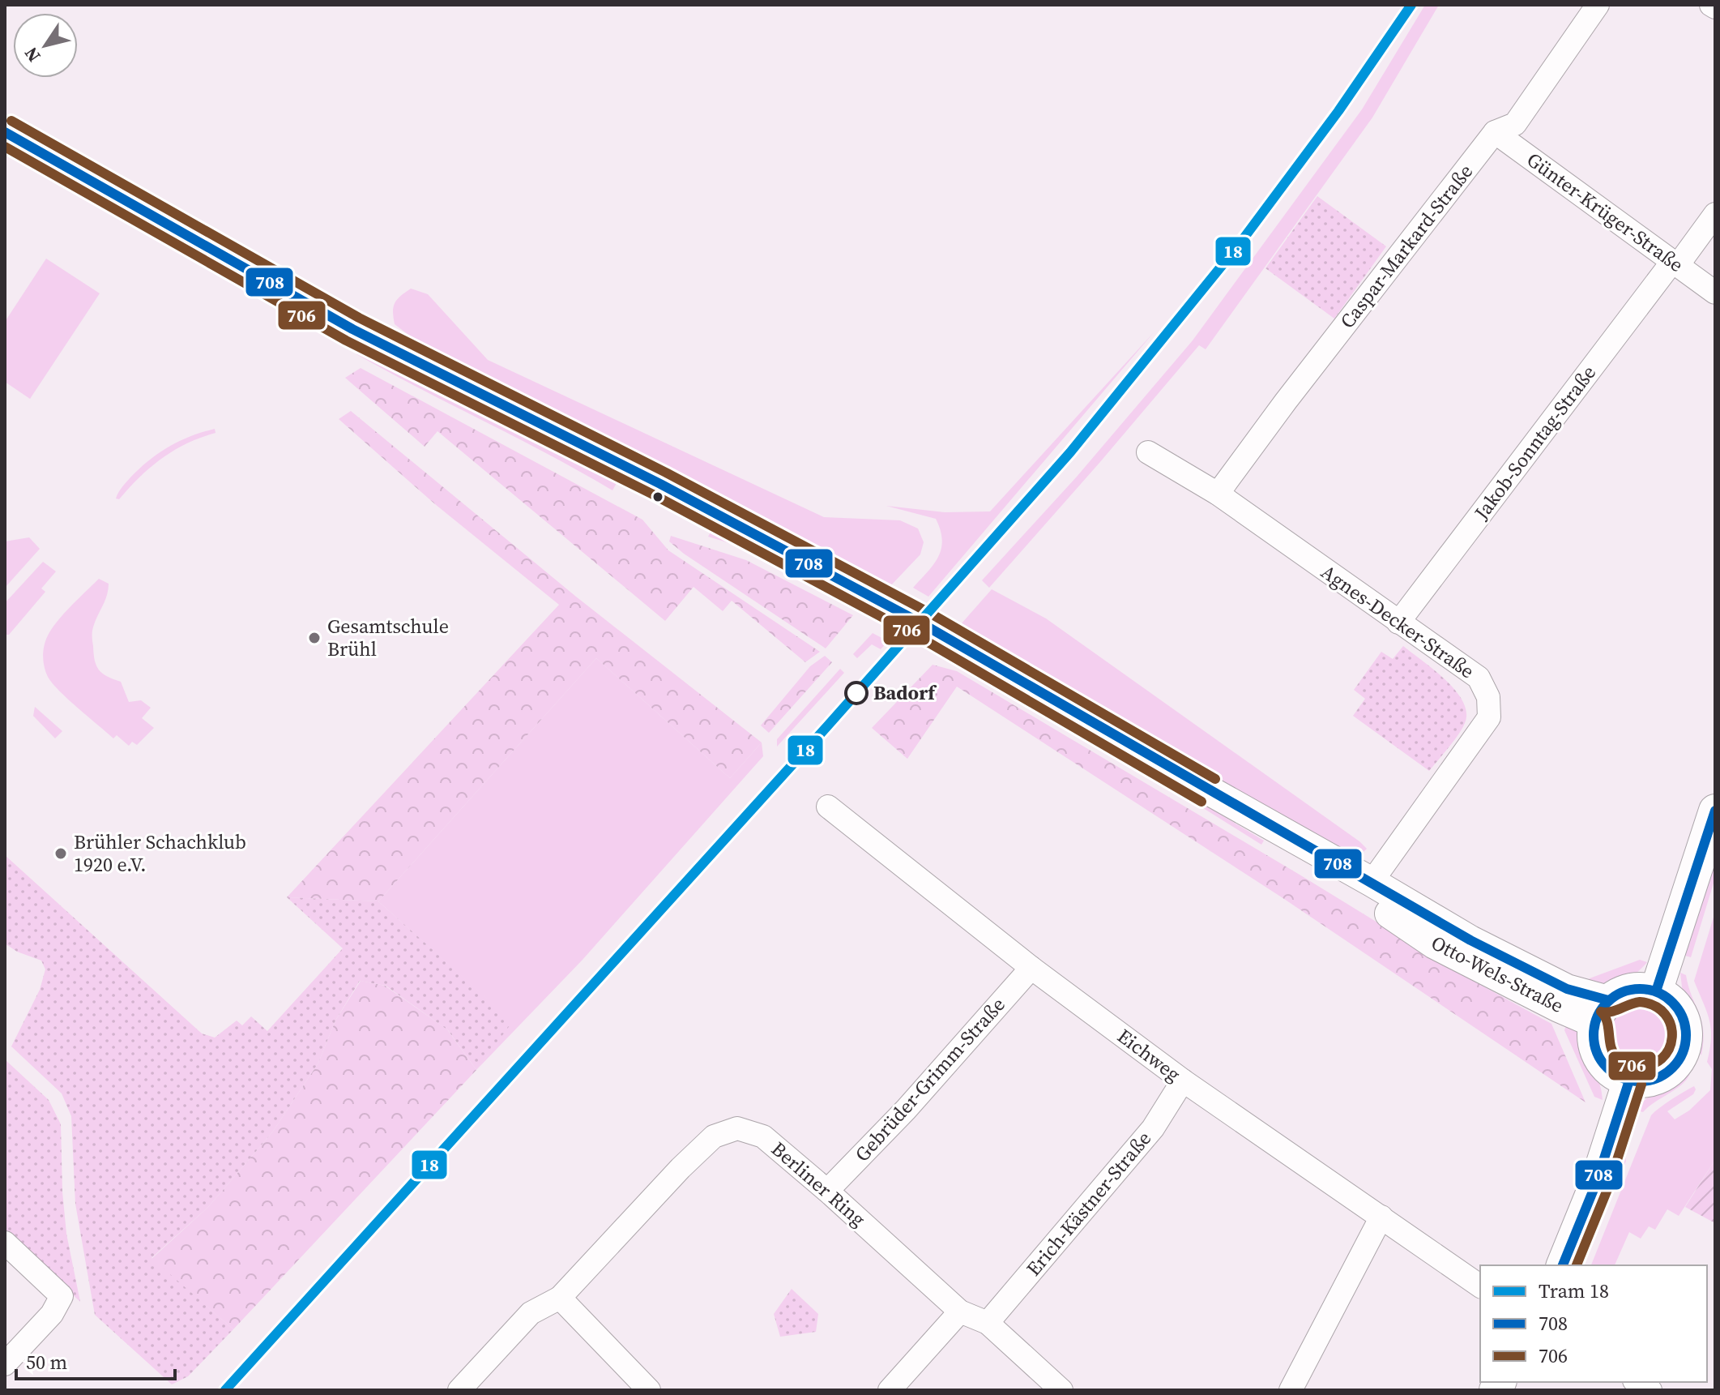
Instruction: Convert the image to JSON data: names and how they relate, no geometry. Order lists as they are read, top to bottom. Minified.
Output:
{"streets":{"street":["Günter-Krüger-Straße","Caspar-Markard-Straße","Jakob-Sonntag-Straße","Agnes-Decker-Straße","Otto-Wels-Straße","Eichweg","Gebrüder-Grimm-Straße","Berliner Ring","Erich-Kästner-Straße"]},"crossings":[["Günter-Krüger-Straße","Caspar-Markard-Straße"],["Günter-Krüger-Straße","Jakob-Sonntag-Straße"],["Caspar-Markard-Straße","Agnes-Decker-Straße"],["Jakob-Sonntag-Straße","Agnes-Decker-Straße"],["Agnes-Decker-Straße","Otto-Wels-Straße"],["Eichweg","Gebrüder-Grimm-Straße"],["Eichweg","Erich-Kästner-Straße"],["Gebrüder-Grimm-Straße","Berliner Ring"],["Berliner Ring","Erich-Kästner-Straße"]],"places":["Gesamtschule Brühl","Badorf","Brühler Schachklub 1920 e.V."],"lines":["tram line 18","transit line 706","transit line 708"],"legend":["Tram 18","708","706"],"scale_bar":"50 m","north":"bottom left"}
